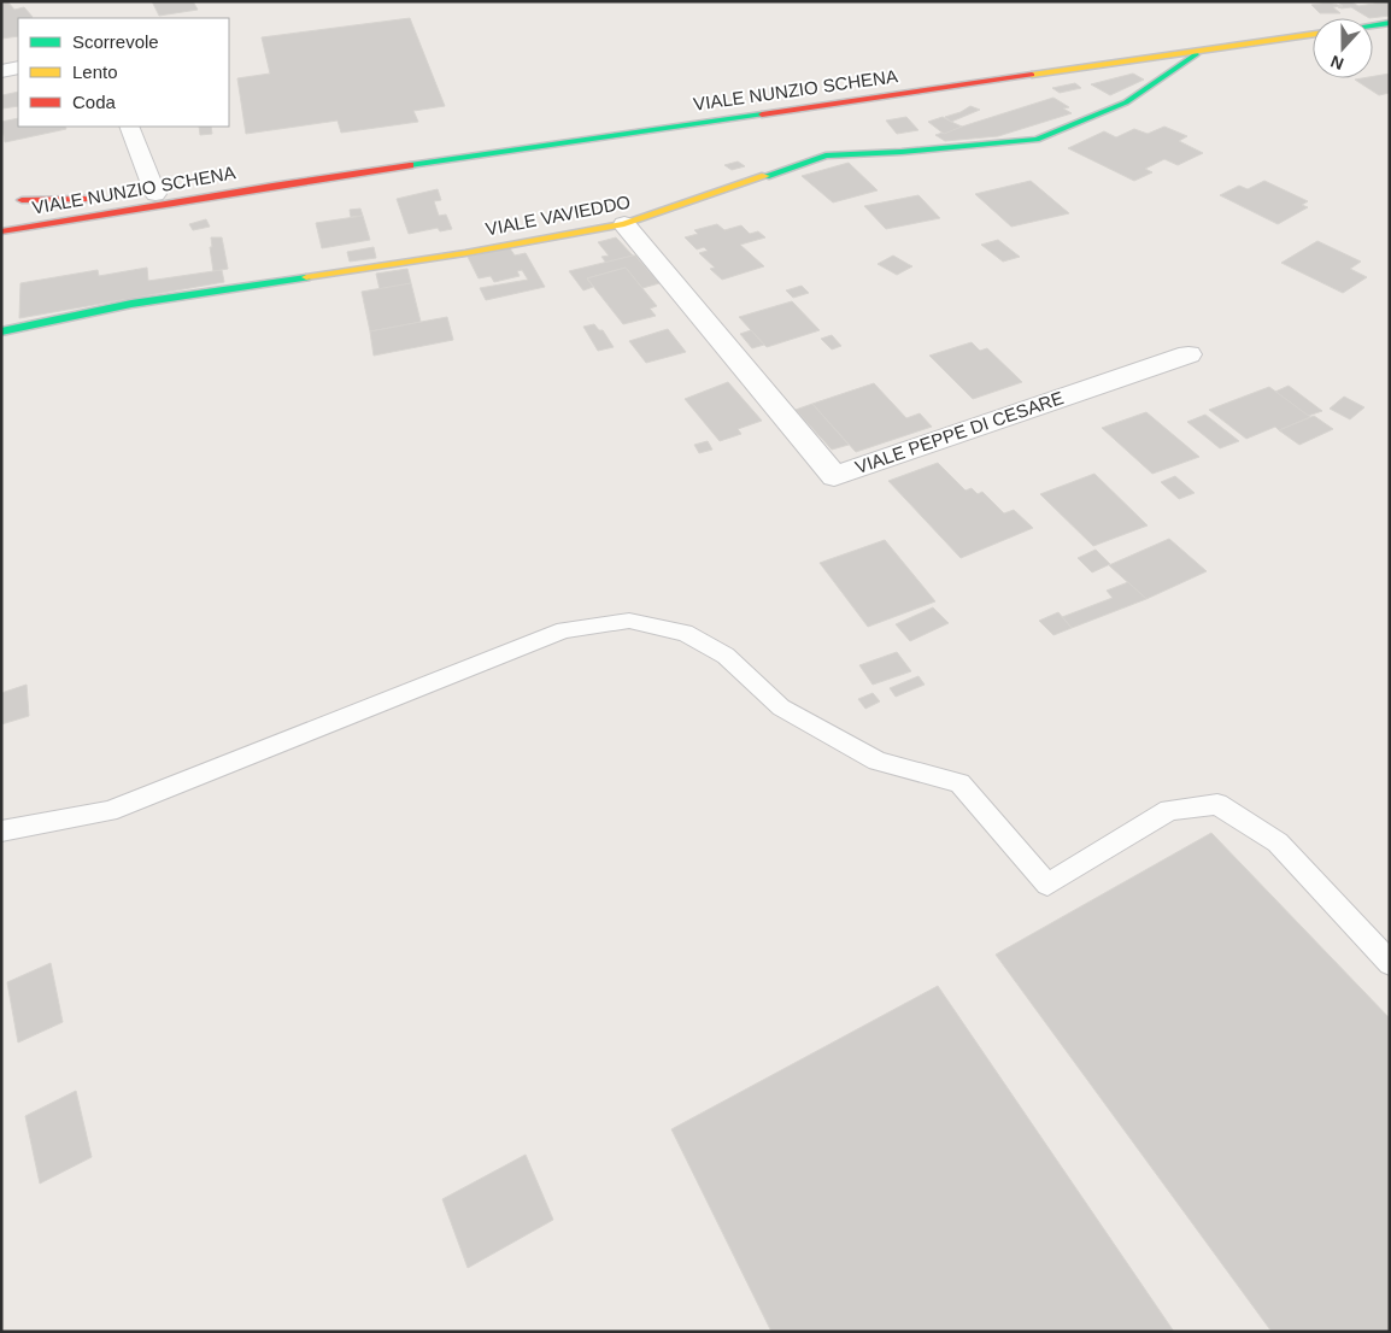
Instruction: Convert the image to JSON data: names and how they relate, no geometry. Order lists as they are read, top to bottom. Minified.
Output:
{"streets":{"street":["VIALE NUNZIO SCHENA","VIALE VAVIEDDO","VIALE PEPPE DI CESARE"]},"crossings":[["VIALE NUNZIO SCHENA","VIALE VAVIEDDO"],["VIALE VAVIEDDO","VIALE PEPPE DI CESARE"]],"legend":["Scorrevole","Lento","Coda"],"north":"bottom"}
